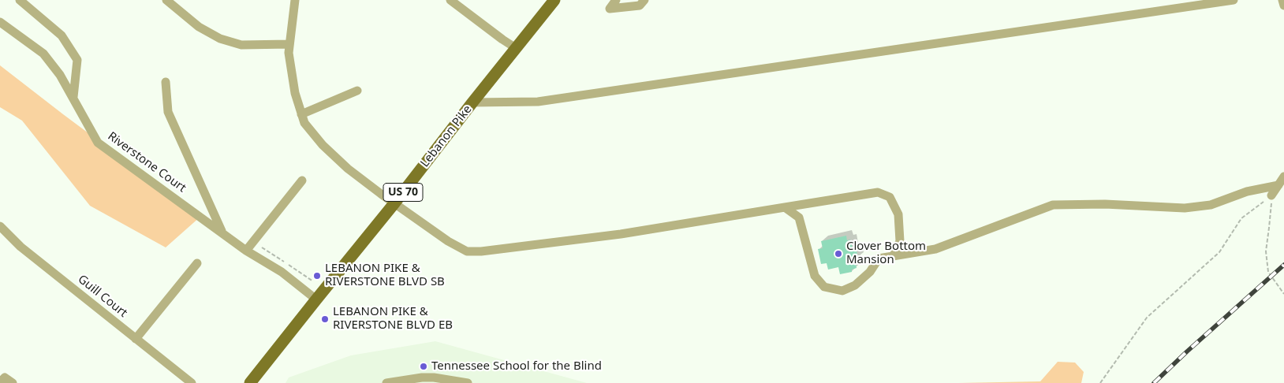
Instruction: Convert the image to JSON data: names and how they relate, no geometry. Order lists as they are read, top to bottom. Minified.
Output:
{"streets":{"main road":["Lebanon Pike","US 70"],"street":["Riverstone Court","Guill Court"]},"crossings":[["Lebanon Pike","Riverstone Court"]],"places":["Clover Bottom Mansion","LEBANON PIKE & RIVERSTONE BLVD SB","LEBANON PIKE & RIVERSTONE BLVD EB","Tennessee School for the Blind"]}
